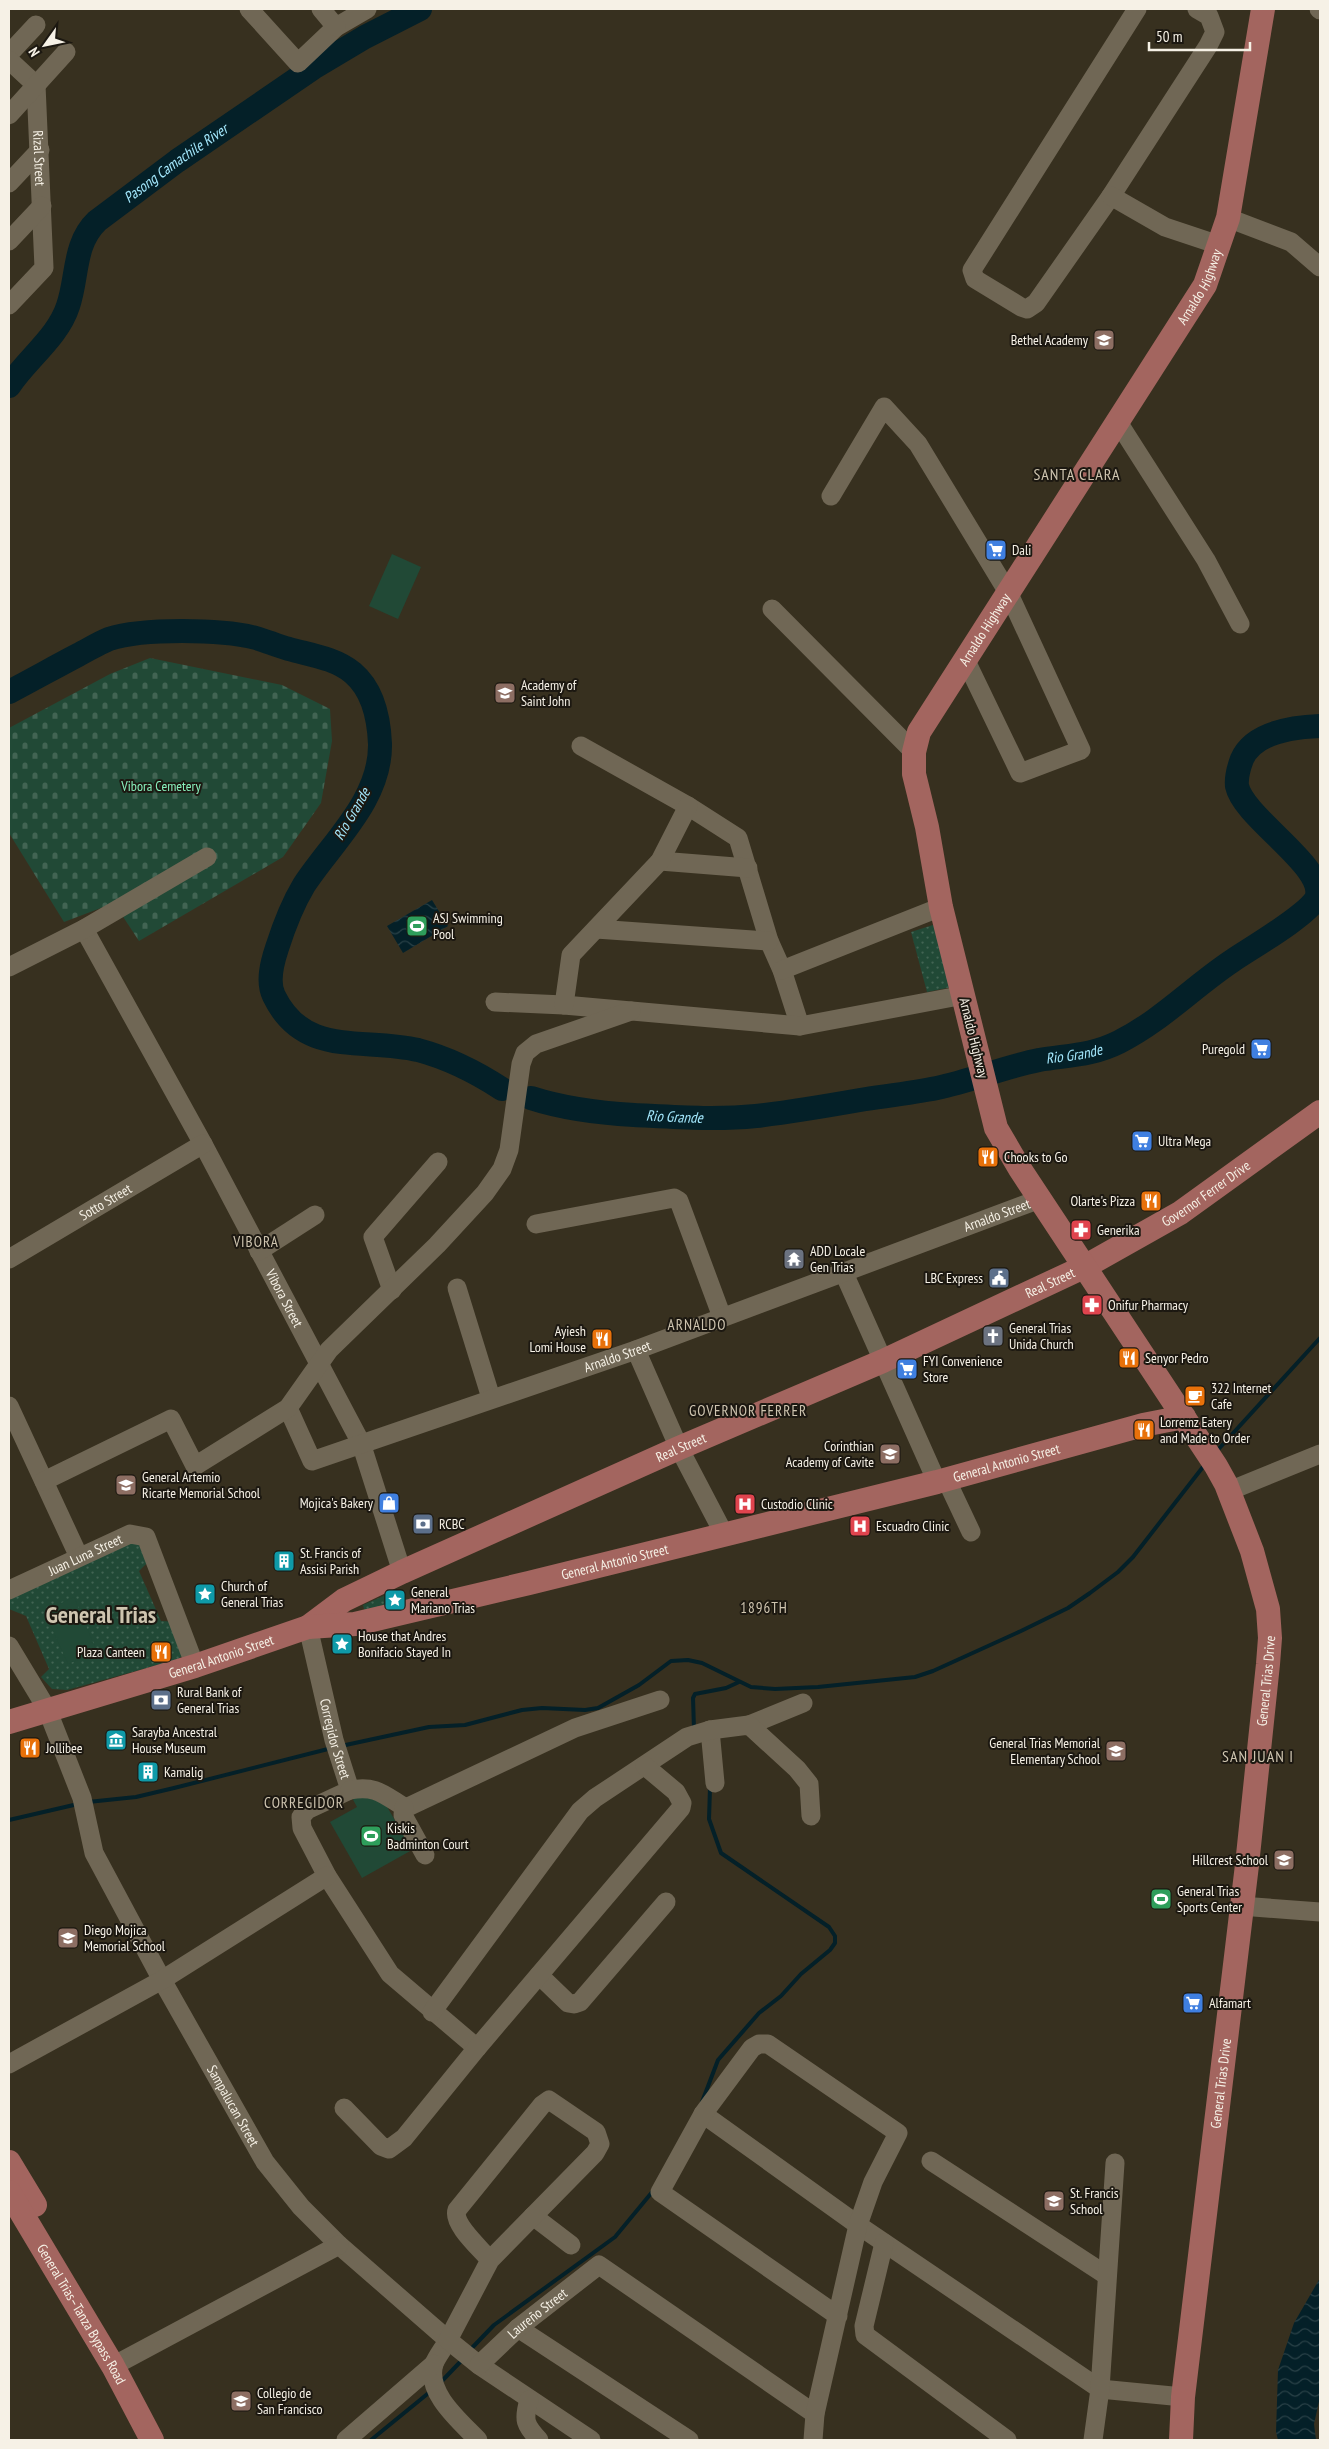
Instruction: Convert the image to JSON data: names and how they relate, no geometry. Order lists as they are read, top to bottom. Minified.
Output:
{"streets":{"main road":["Arnaldo Highway","Governor Ferrer Drive","Real Street","General Antonio Street","General Trias Drive","General Trias–Tanza Bypass Road"],"street":["Rizal Street","Sotto Street","Arnaldo Street","Vibora Street","Juan Luna Street","Corregidor Street","Sampalucan Street","Laureño Street"]},"crossings":[["Arnaldo Highway","Governor Ferrer Drive"],["Arnaldo Highway","Arnaldo Street"],["Arnaldo Highway","Real Street"],["Arnaldo Highway","General Trias Drive"],["Governor Ferrer Drive","Real Street"],["Governor Ferrer Drive","General Trias Drive"],["Sotto Street","Vibora Street"],["Arnaldo Street","Vibora Street"],["Real Street","Vibora Street"],["Real Street","General Antonio Street"],["Real Street","General Trias Drive"],["Real Street","Corregidor Street"],["General Antonio Street","Juan Luna Street"],["General Antonio Street","General Trias Drive"],["General Antonio Street","Corregidor Street"],["General Antonio Street","Sampalucan Street"],["Sampalucan Street","Laureño Street"]],"districts":["SANTA CLARA","VIBORA","ARNALDO","GOVERNOR FERRER","1896TH","General Trias","SAN JUAN I","CORREGIDOR"],"water":["Pasong Camachile River","Rio Grande"],"parks":["Vibora Cemetery"],"places":{"school or university":["Bethel Academy","Academy of Saint John","Corinthian Academy of Cavite","General Artemio Ricarte Memorial School","General Trias Memorial Elementary School","Hillcrest School","Diego Mojica Memorial School","St. Francis School","Collegio de San Francisco"],"supermarket":["Dali","Puregold","Ultra Mega","FYI Convenience Store","Alfamart"],"sports":["ASJ Swimming Pool","Kiskis Badminton Court","General Trias Sports Center"],"restaurant":["Chooks to Go","Olarte's Pizza","Ayiesh Lomi House","Senyor Pedro","Lorremz Eatery and Made to Order","Plaza Canteen","Jollibee"],"pharmacy":["Generika","Onifur Pharmacy"],"temple":["ADD Locale Gen Trias"],"public building":["LBC Express"],"church":["General Trias Unida Church"],"cafe":["322 Internet Cafe"],"shop":["Mojica's Bakery"],"hospital":["Custodio Clinic","Escuadro Clinic"],"bank":["RCBC","Rural Bank of General Trias"],"building":["St. Francis of Assisi Parish","Kamalig"],"place":["Church of General Trias","General Mariano Trias","House that Andres Bonifacio Stayed In"],"museum":["Sarayba Ancestral House Museum"]},"scale_bar":"50 m","north":"bottom left"}
